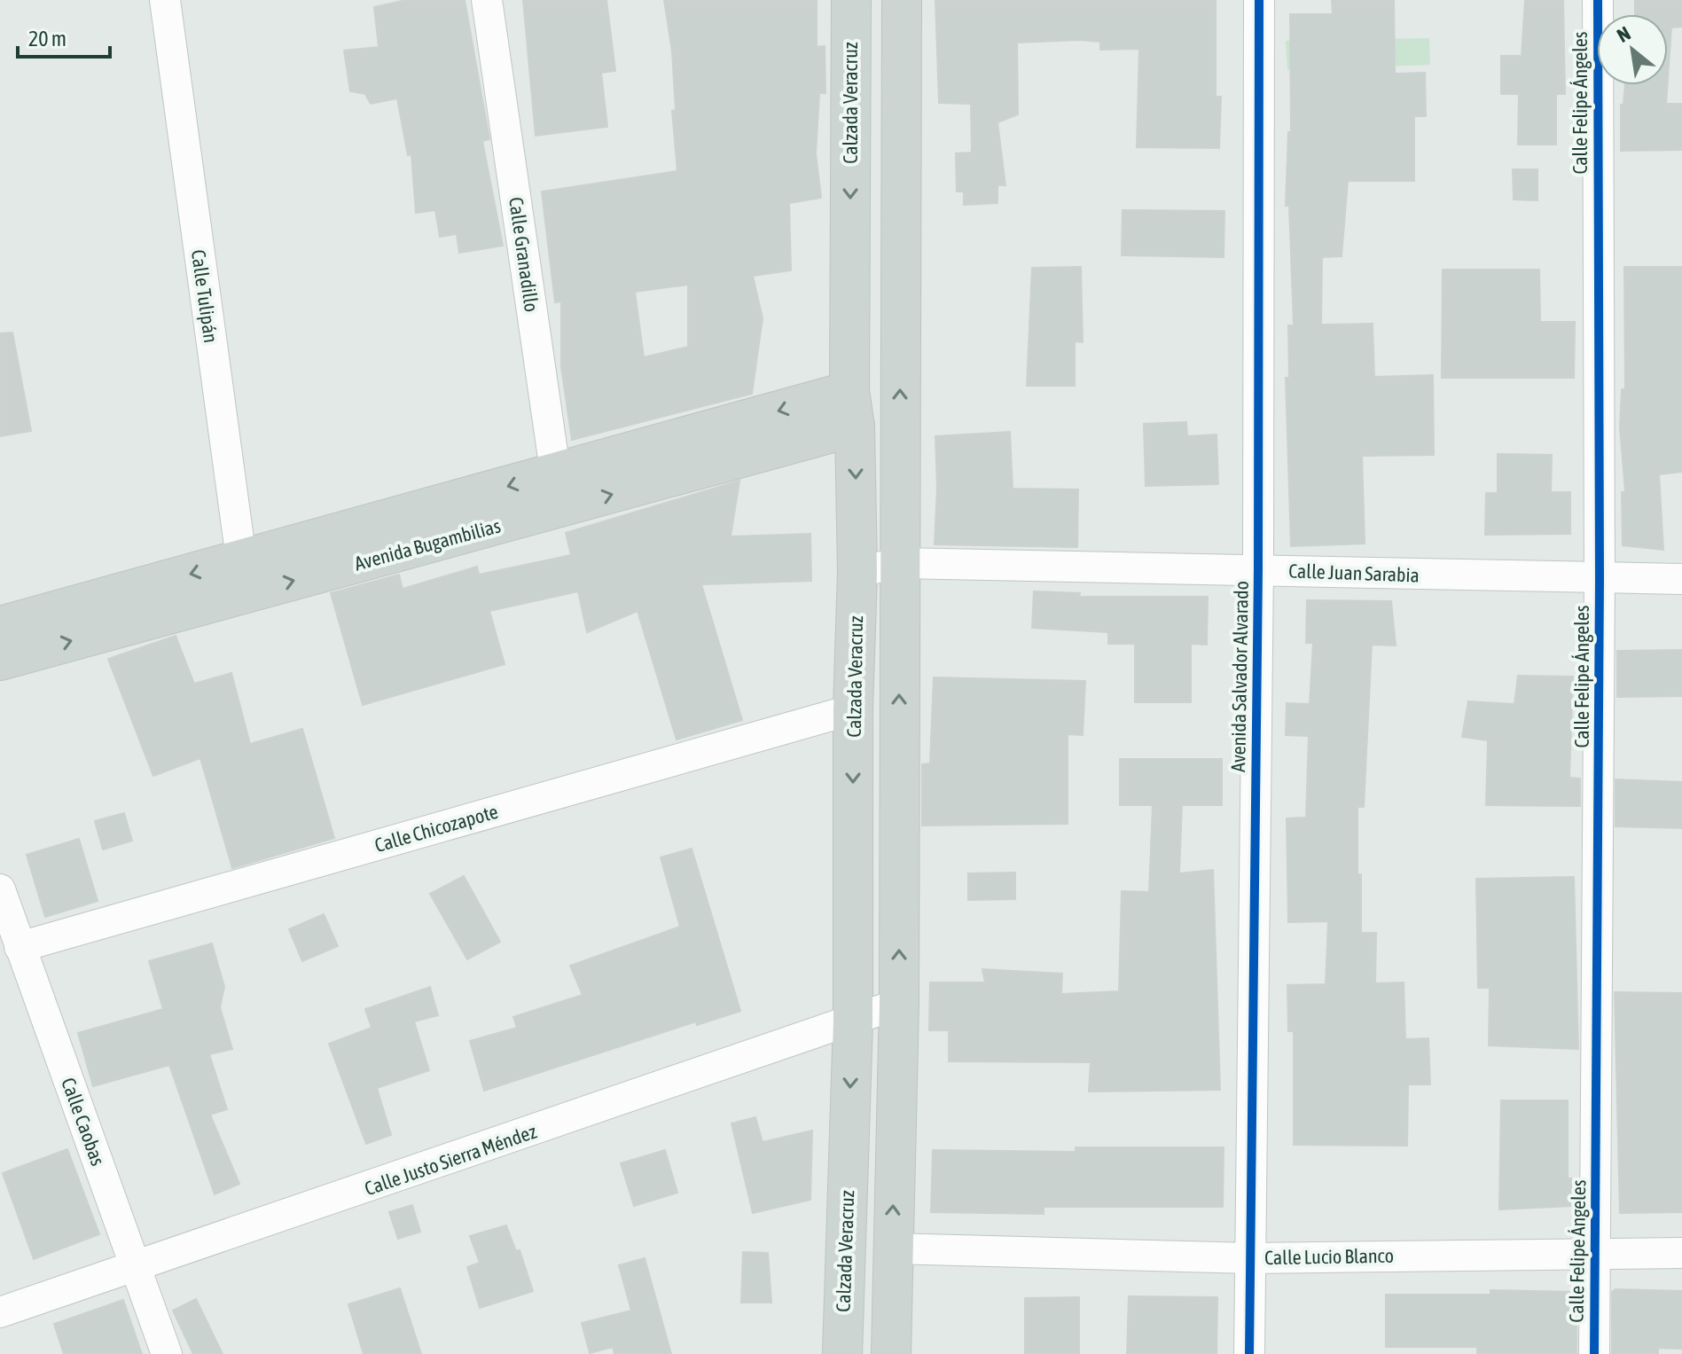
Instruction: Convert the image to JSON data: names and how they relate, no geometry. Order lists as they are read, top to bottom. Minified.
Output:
{"streets":{"main road":["Calzada Veracruz","Avenida Bugambilias"],"street":["Calle Felipe Ángeles","Calle Granadillo","Calle Tulipán","Calle Juan Sarabia","Avenida Salvador Alvarado","Calle Chicozapote","Calle Caobas","Calle Justo Sierra Méndez","Calle Lucio Blanco"]},"crossings":[["Calzada Veracruz","Avenida Bugambilias"],["Calzada Veracruz","Calle Juan Sarabia"],["Calzada Veracruz","Calle Chicozapote"],["Calzada Veracruz","Calle Justo Sierra Méndez"],["Calle Felipe Ángeles","Calle Juan Sarabia"],["Calle Felipe Ángeles","Calle Lucio Blanco"],["Calle Granadillo","Avenida Bugambilias"],["Calle Tulipán","Avenida Bugambilias"],["Calle Juan Sarabia","Avenida Salvador Alvarado"],["Avenida Salvador Alvarado","Calle Lucio Blanco"],["Calle Chicozapote","Calle Caobas"],["Calle Caobas","Calle Justo Sierra Méndez"]],"scale_bar":"20 m","north":"top left"}
